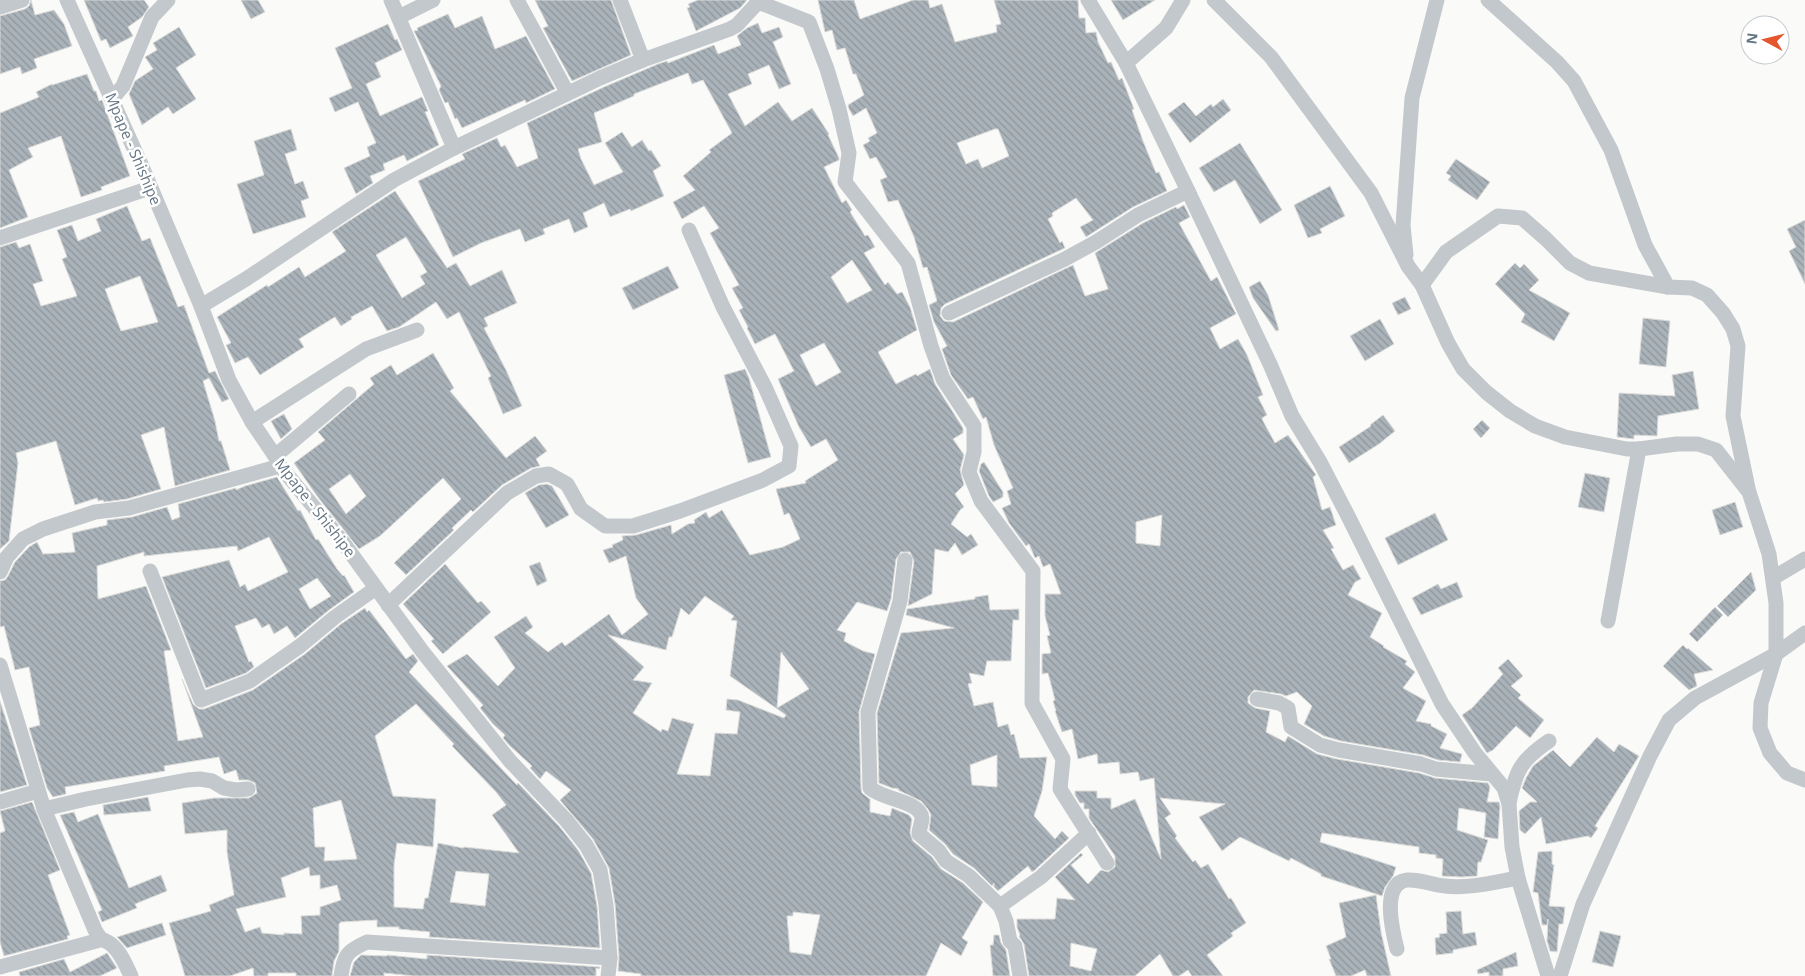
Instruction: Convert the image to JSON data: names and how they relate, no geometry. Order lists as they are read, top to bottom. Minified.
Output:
{"streets":{"street":["Mpape - Shishipe"]},"north":"left"}
